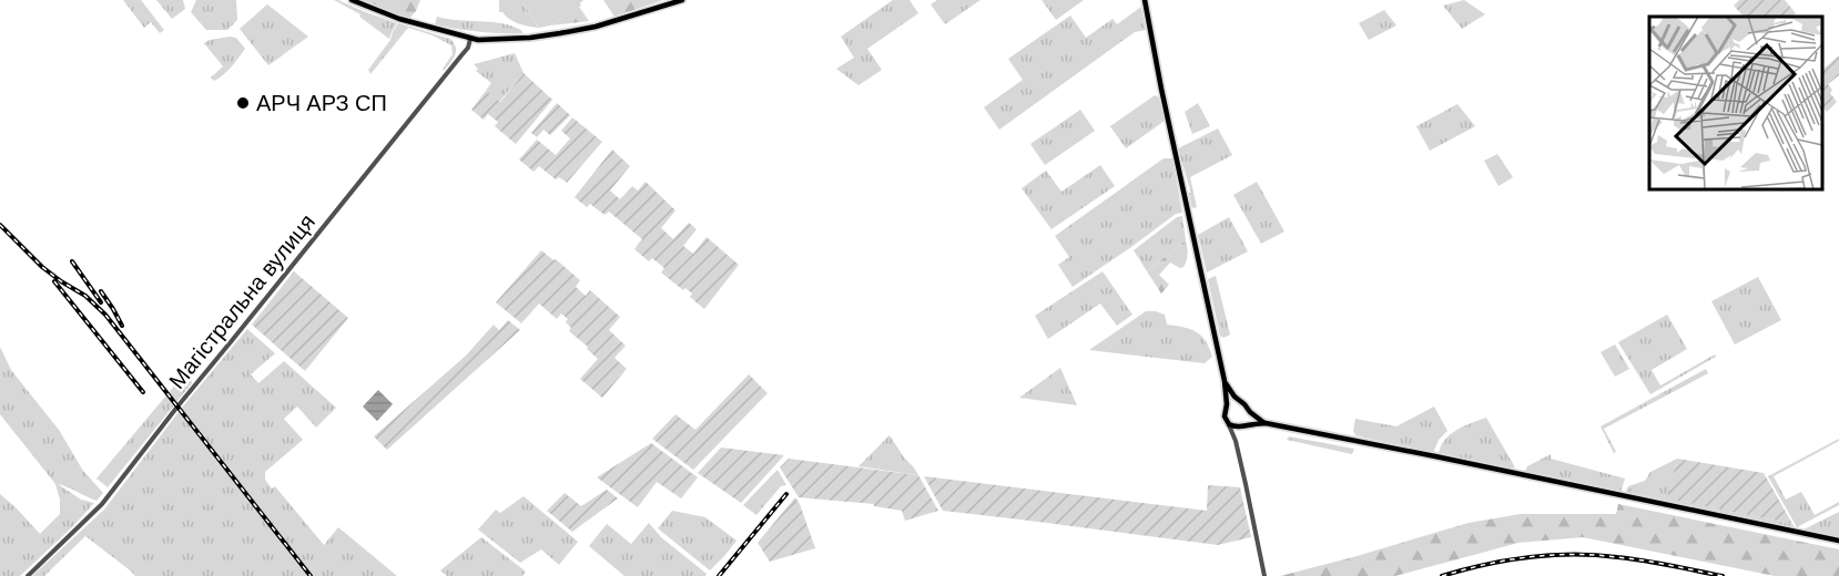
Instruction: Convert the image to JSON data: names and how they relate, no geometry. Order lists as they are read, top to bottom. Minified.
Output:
{"streets":{"street":["Магістральна вулиця"]},"places":["АРЧ АРЗ СП"]}
